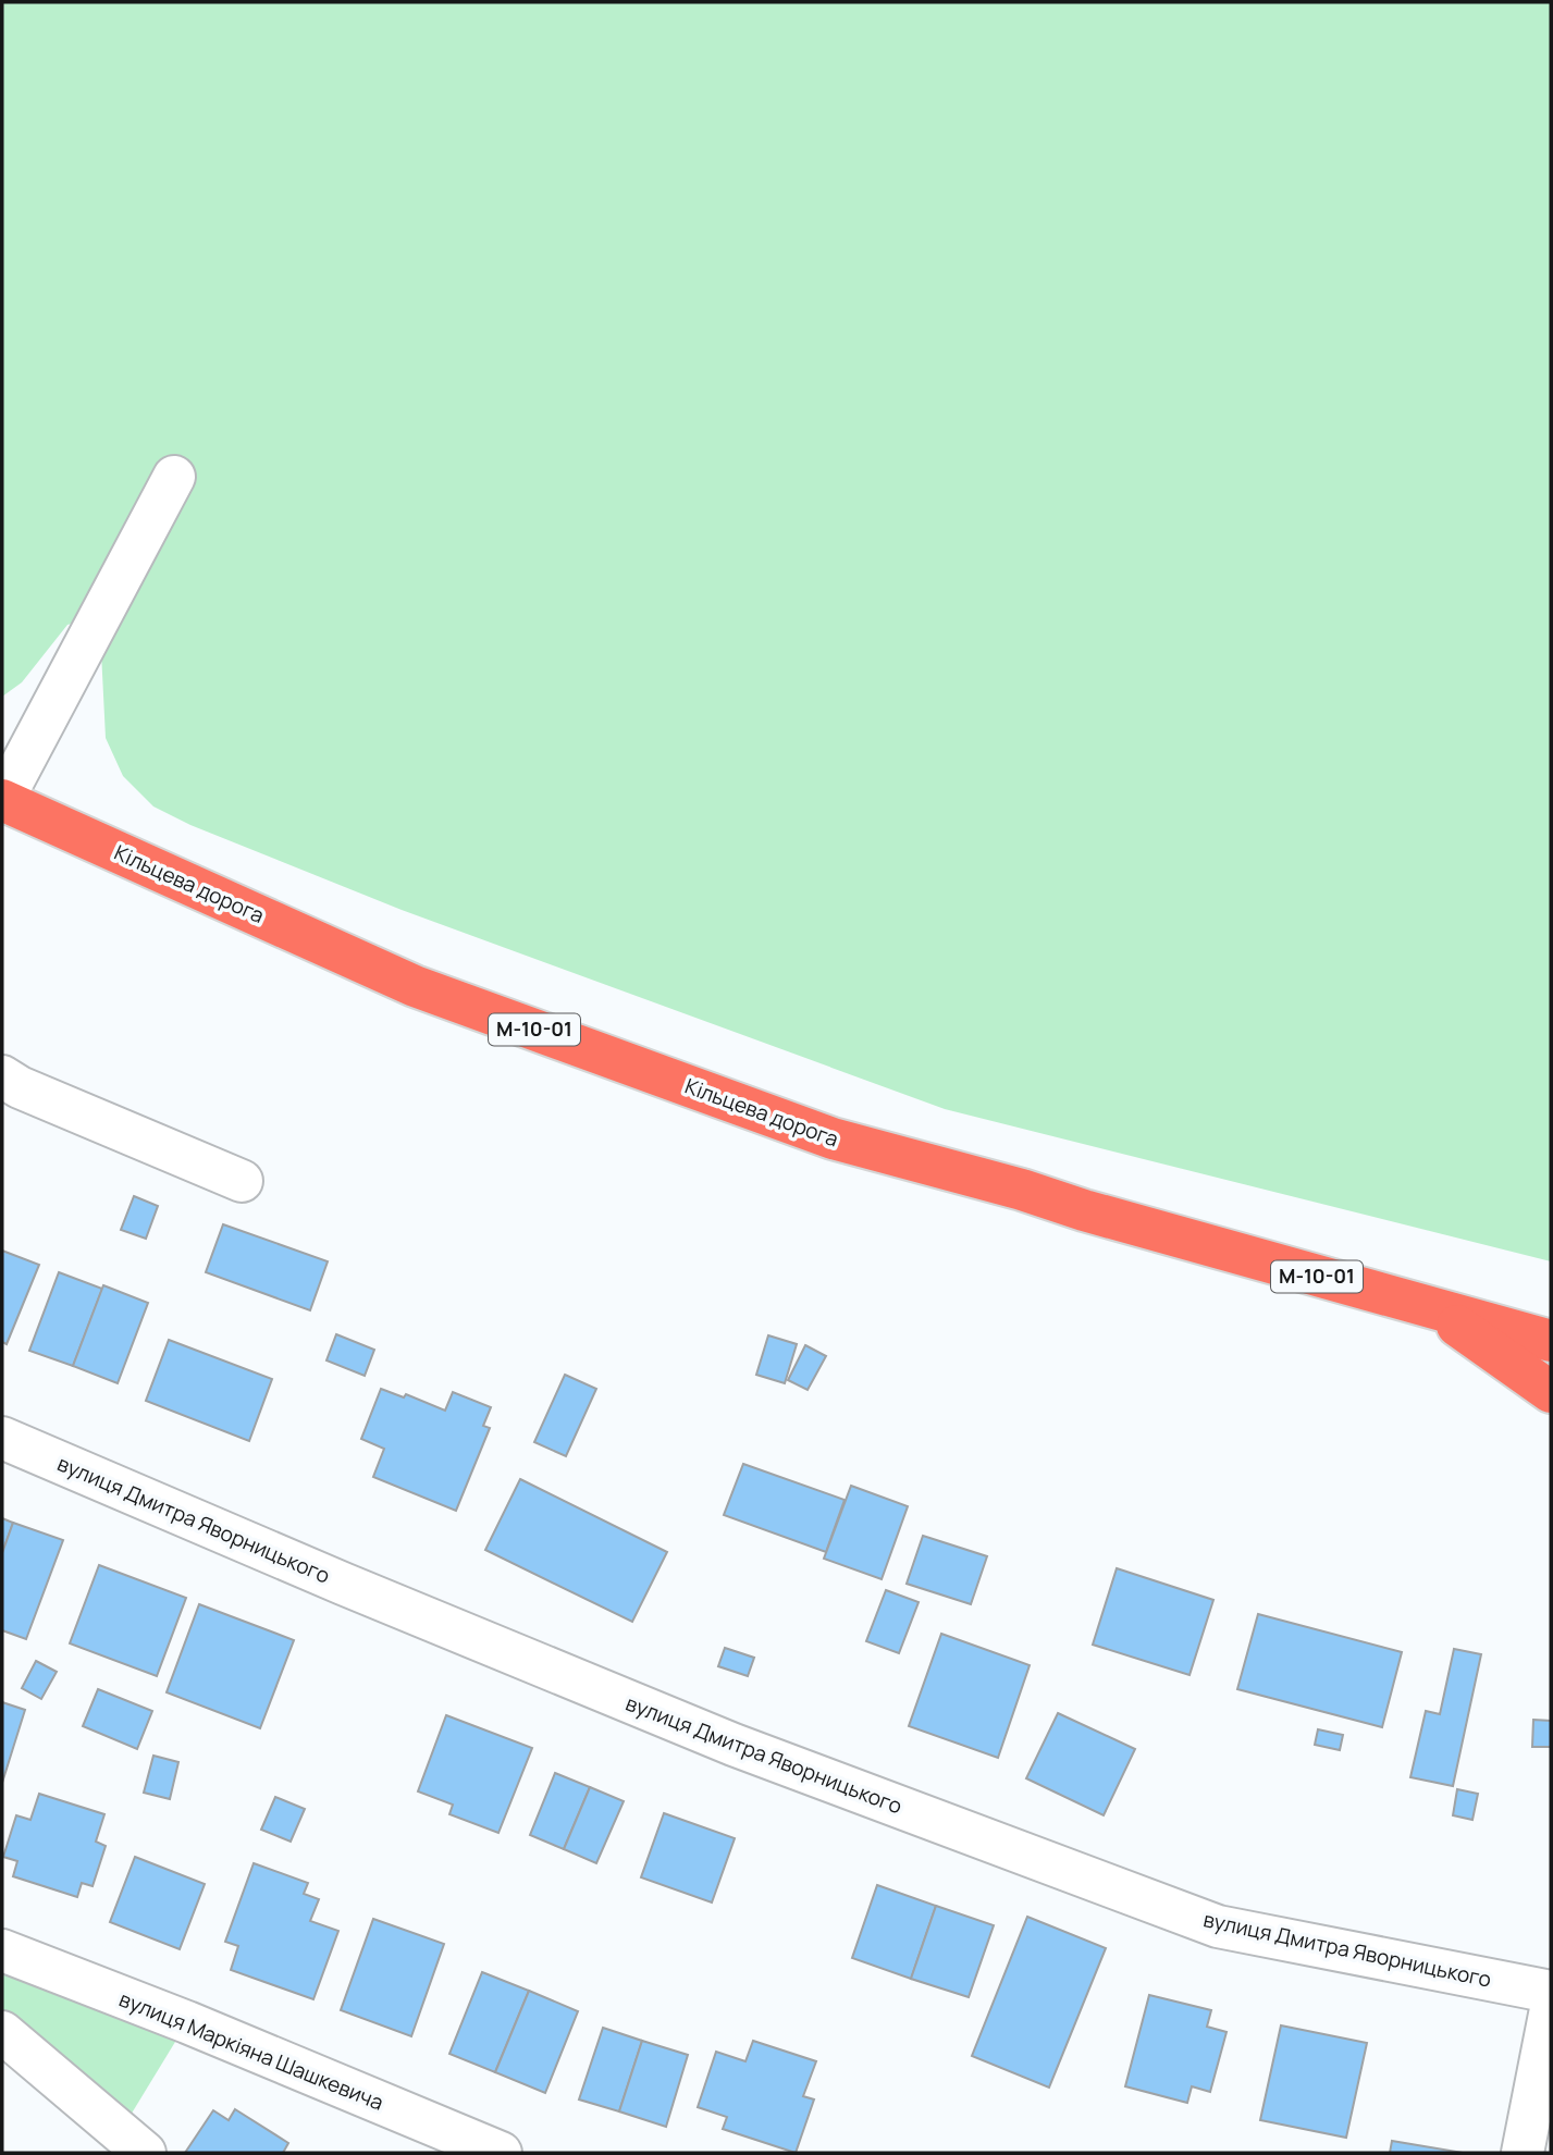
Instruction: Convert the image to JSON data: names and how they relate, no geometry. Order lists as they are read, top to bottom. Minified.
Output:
{"streets":{"highway":["Кільцева дорога","М-10-01"],"street":["вулиця Дмитра Яворницького","вулиця Маркіяна Шашкевича"]}}
